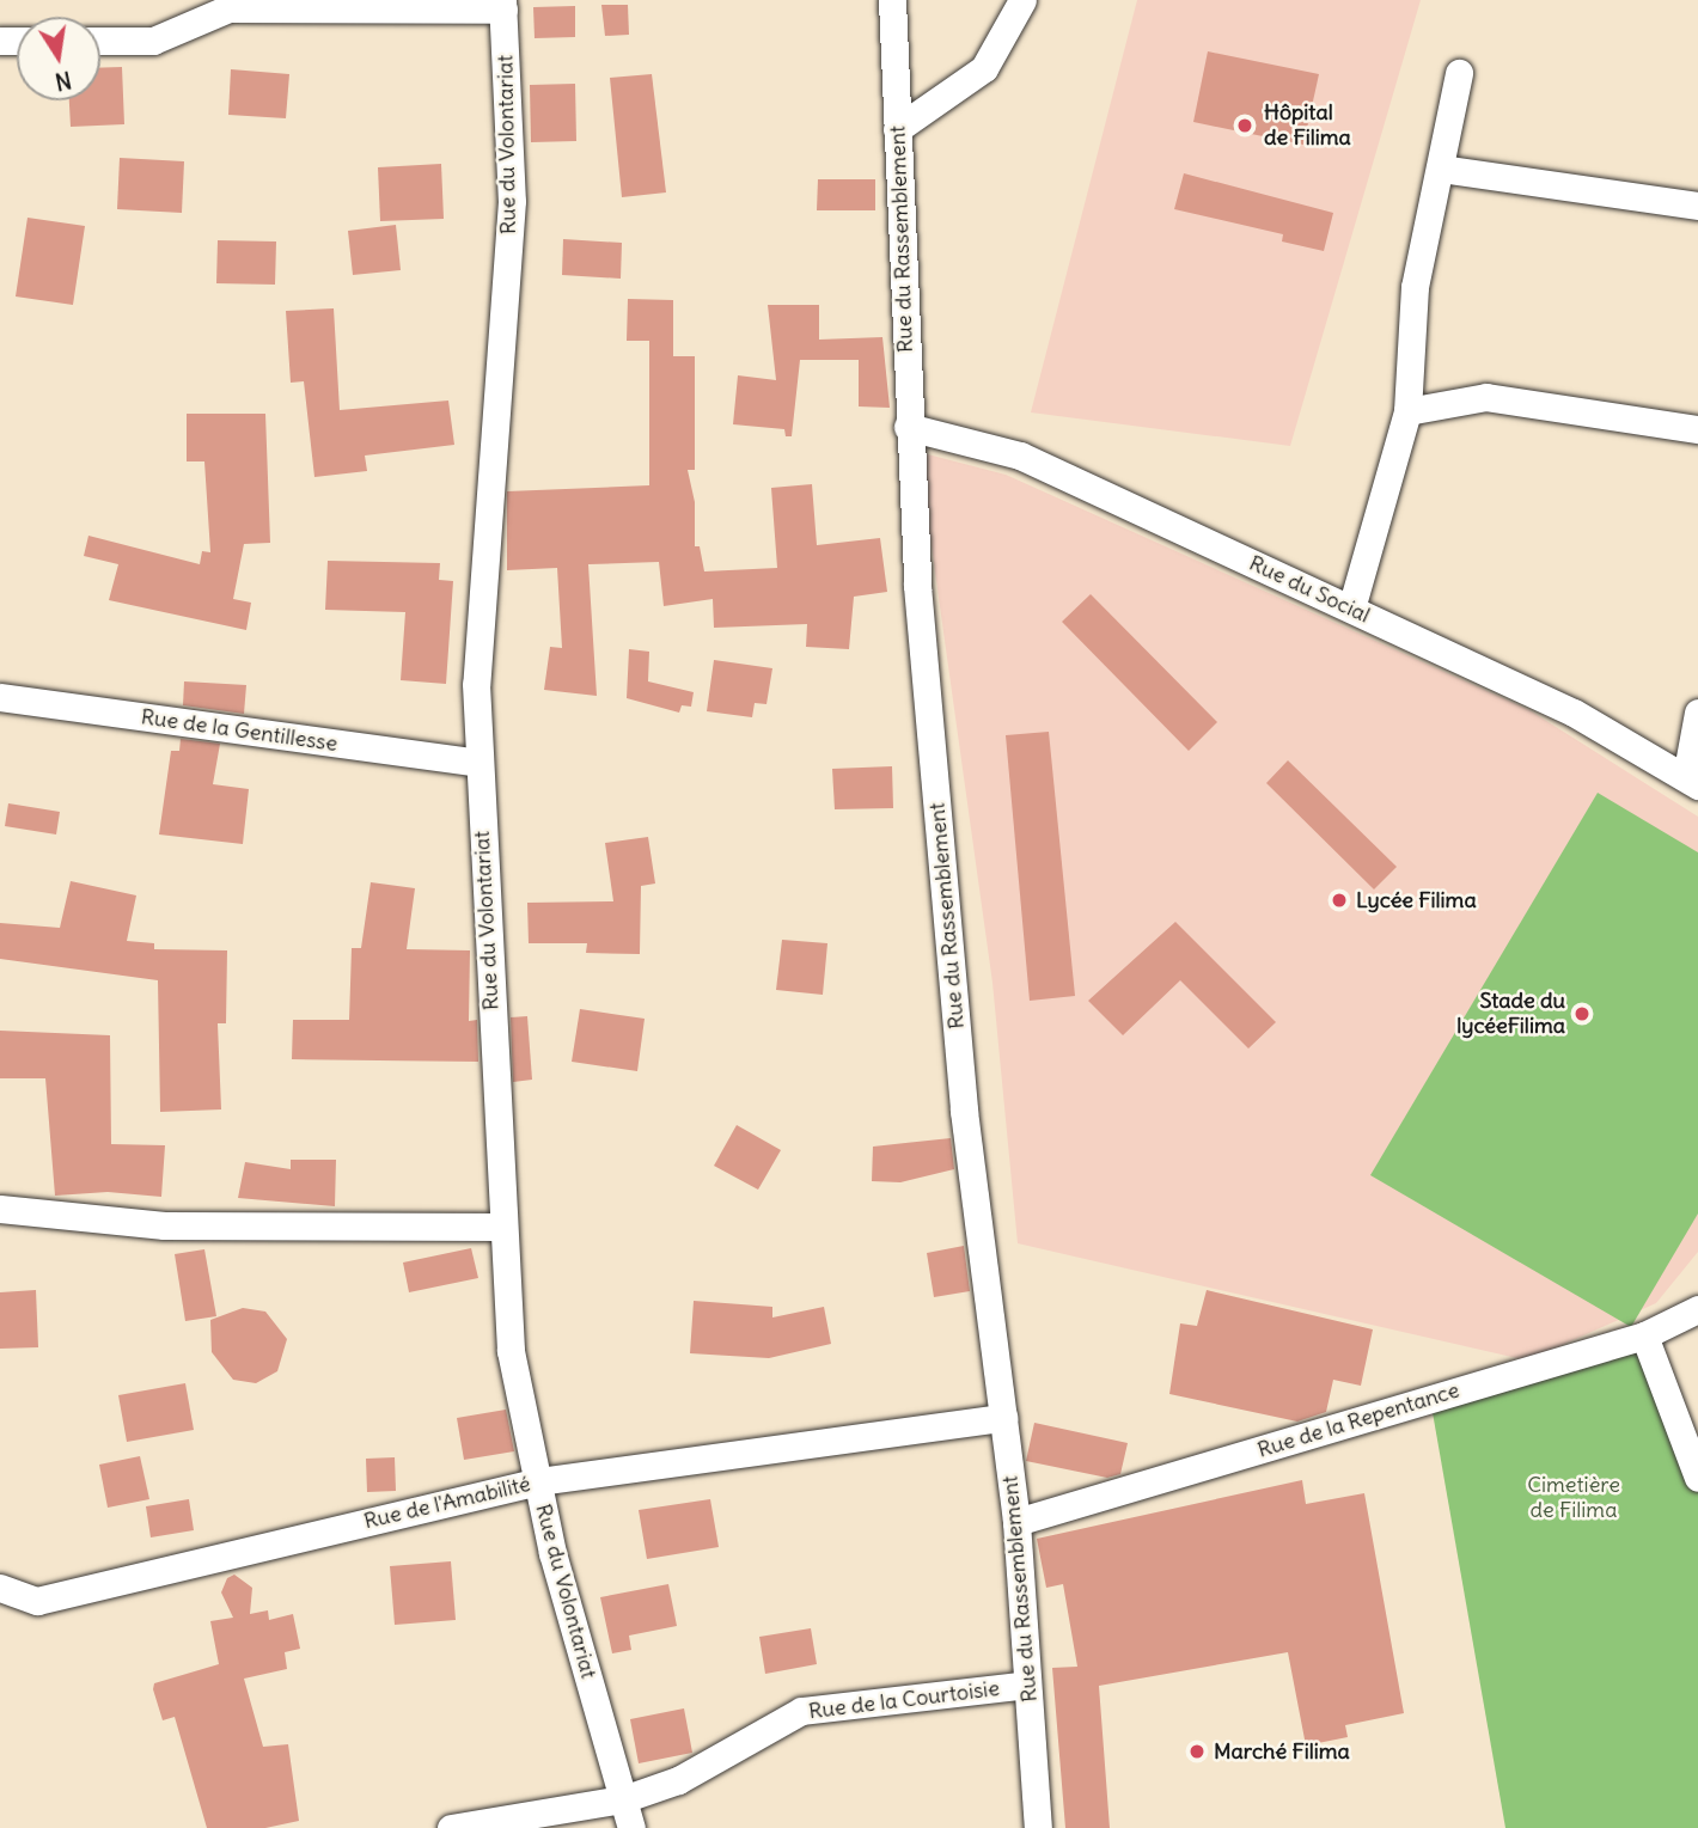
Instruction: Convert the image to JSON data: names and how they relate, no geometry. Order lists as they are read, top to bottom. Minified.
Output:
{"streets":{"street":["Rue du Volontariat","Rue du Rassemblement","Rue du Social","Rue de la Gentillesse","Rue de la Repentance","Rue de l'Amabilité","Rue de la Courtoisie"]},"crossings":[["Rue du Volontariat","Rue de la Gentillesse"],["Rue du Volontariat","Rue de l'Amabilité"],["Rue du Volontariat","Rue de la Courtoisie"],["Rue du Rassemblement","Rue du Social"],["Rue du Rassemblement","Rue de la Repentance"],["Rue du Rassemblement","Rue de l'Amabilité"],["Rue du Rassemblement","Rue de la Courtoisie"]],"parks":["Cimetière de Filima"],"places":["Hôpital de Filima","Lycée Filima","Stade du lycéeFilima","Marché Filima"],"north":"bottom"}
